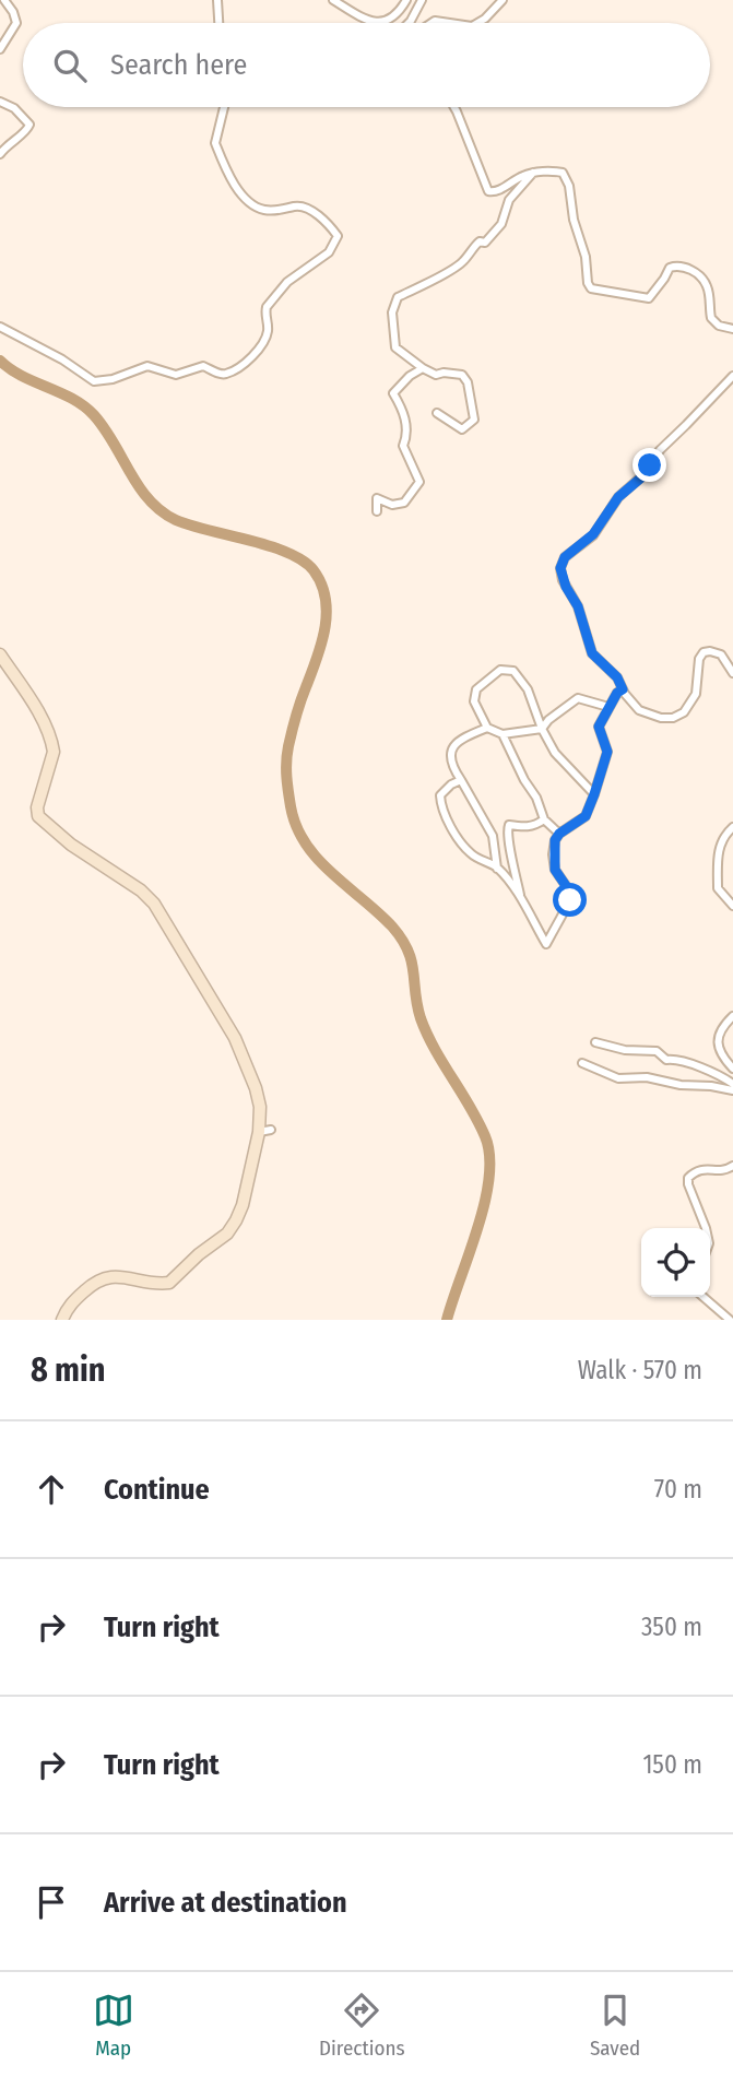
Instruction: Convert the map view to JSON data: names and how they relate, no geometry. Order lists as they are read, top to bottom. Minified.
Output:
{"page":{"search":"Search here","heading":["8 min","Walk · 570 m"],"list":[["Continue","70 m"],["Turn right","350 m"],["Turn right","150 m"],"Arrive at destination"],"nav":["Map","Directions","Saved"]}}
